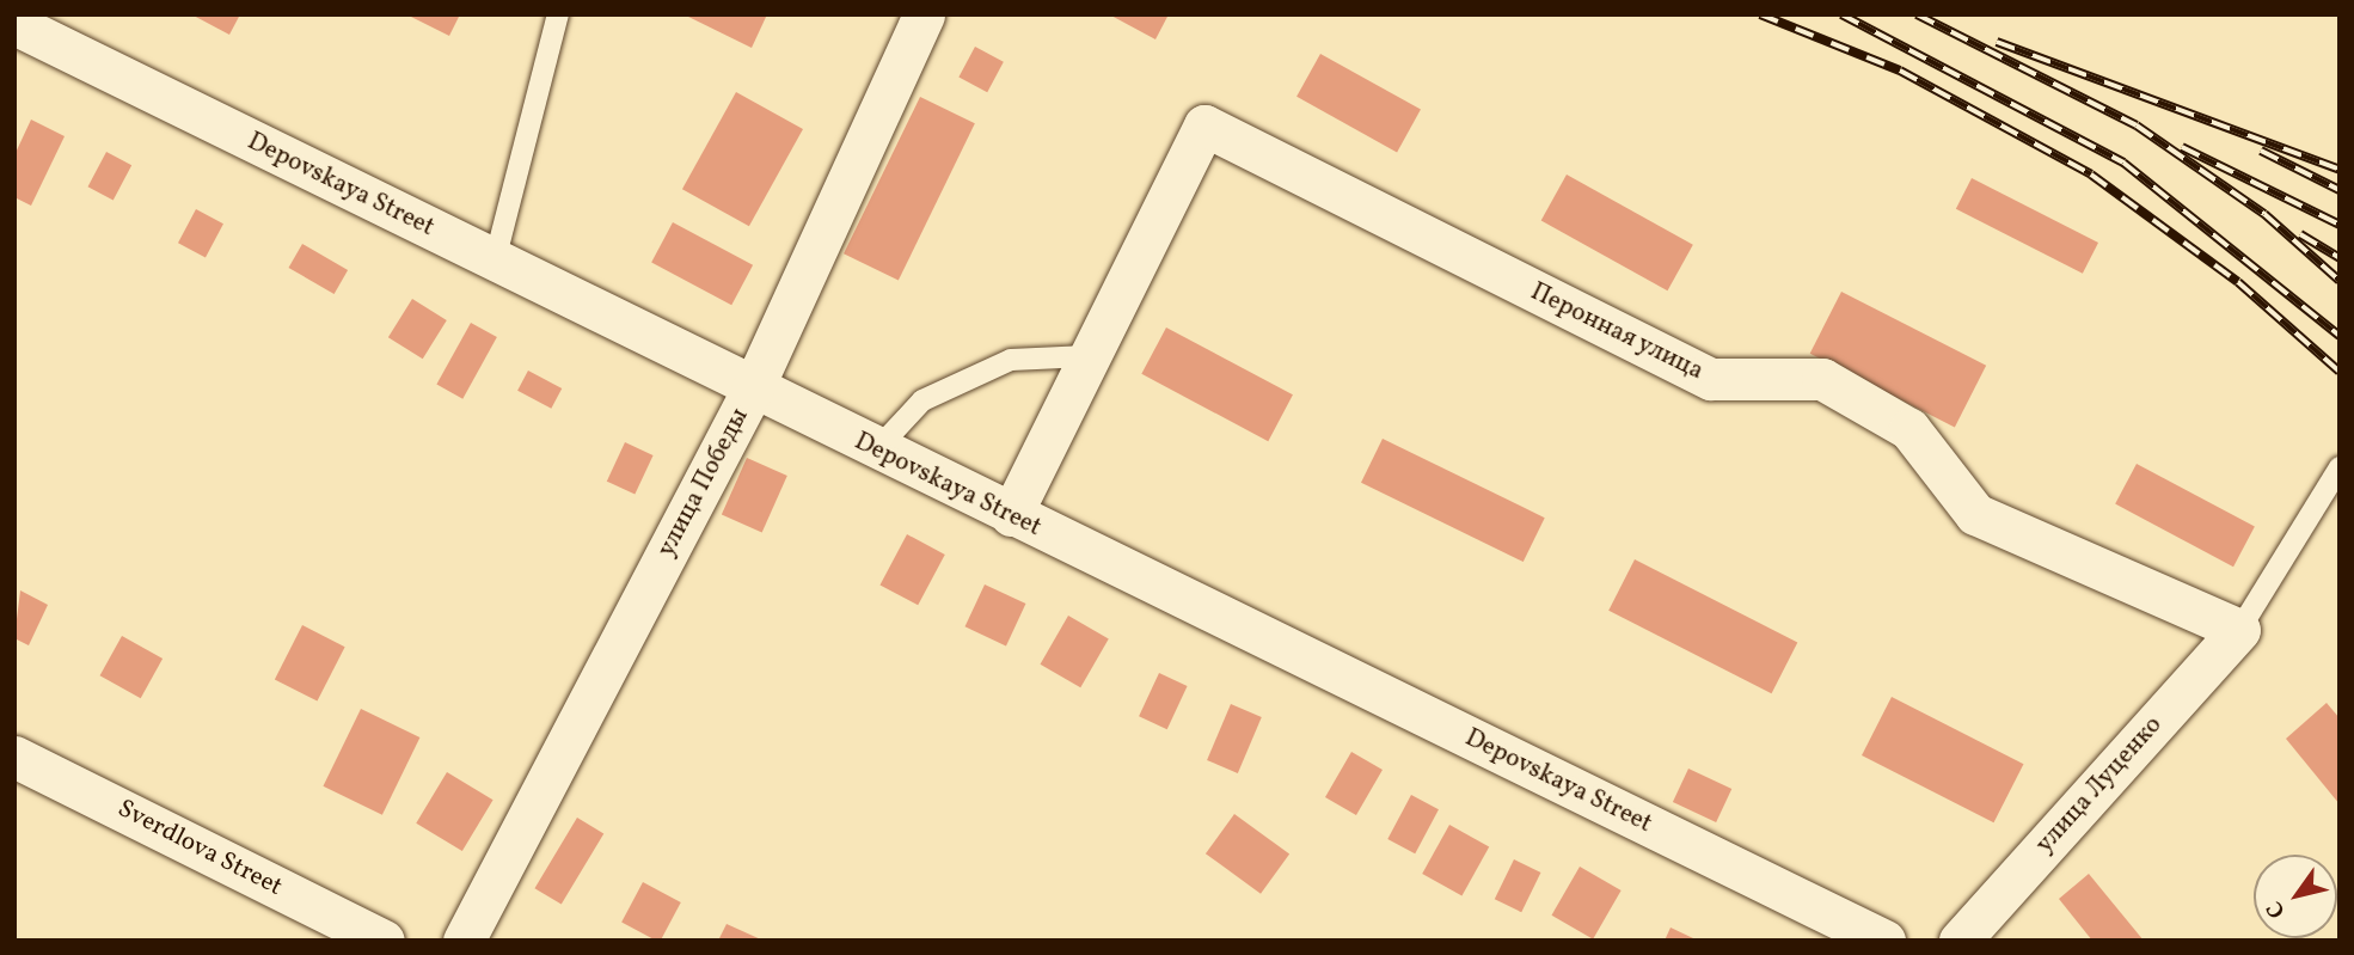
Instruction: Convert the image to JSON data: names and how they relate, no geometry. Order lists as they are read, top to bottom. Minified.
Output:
{"streets":{"street":["Depovskaya Street","Перонная улица","улица Победы","улица Луценко","Sverdlova Street"]},"crossings":[["Depovskaya Street","улица Победы"],["Перонная улица","улица Луценко"]],"north":"bottom left"}
